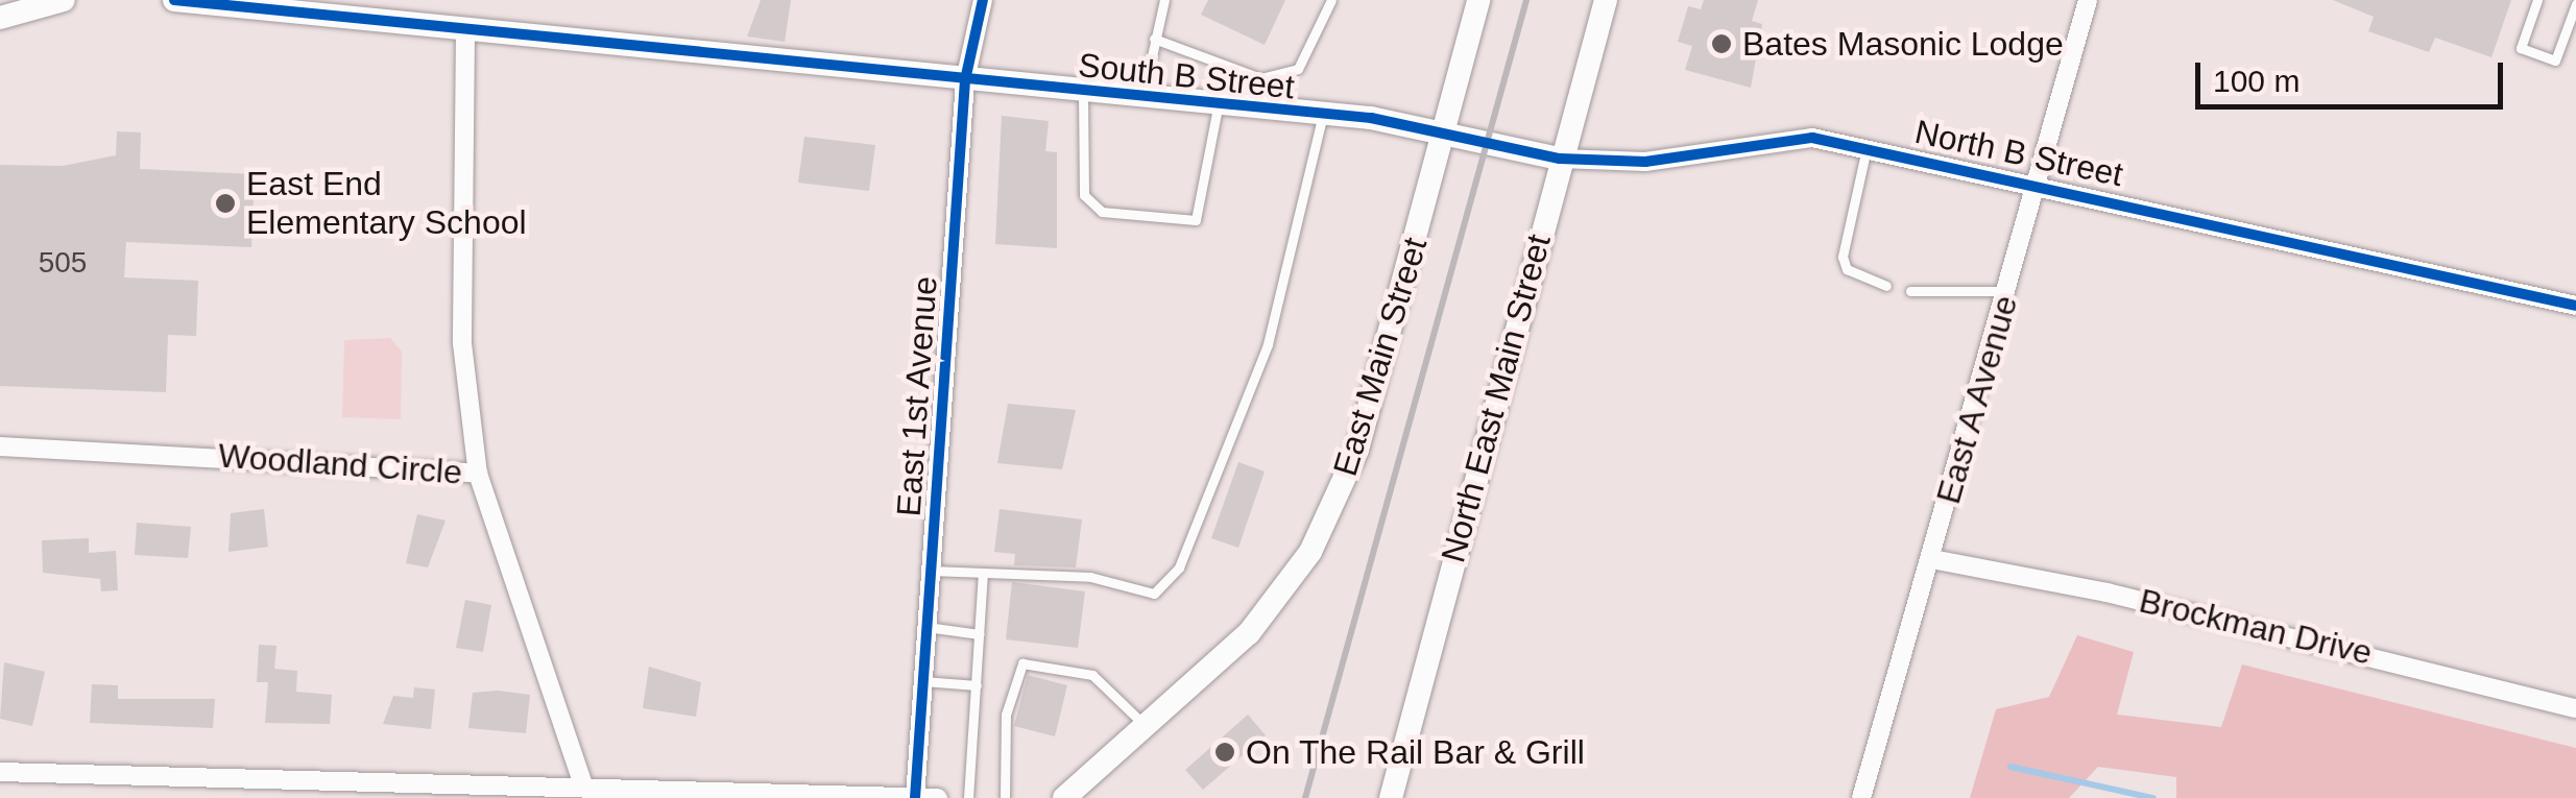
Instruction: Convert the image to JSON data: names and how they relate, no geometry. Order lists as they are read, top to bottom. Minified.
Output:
{"streets":{"street":["South B Street","North B Street","East Main Street","East 1st Avenue","North East Main Street","East A Avenue","Woodland Circle","Brockman Drive"]},"crossings":[["South B Street","North B Street"],["South B Street","East Main Street"],["South B Street","East 1st Avenue"],["North B Street","East Main Street"],["North B Street","North East Main Street"],["North B Street","East A Avenue"],["East A Avenue","Brockman Drive"]],"places":["Bates Masonic Lodge","East End Elementary School","On The Rail Bar & Grill"],"house_numbers":["505"],"scale_bar":"100 m"}
